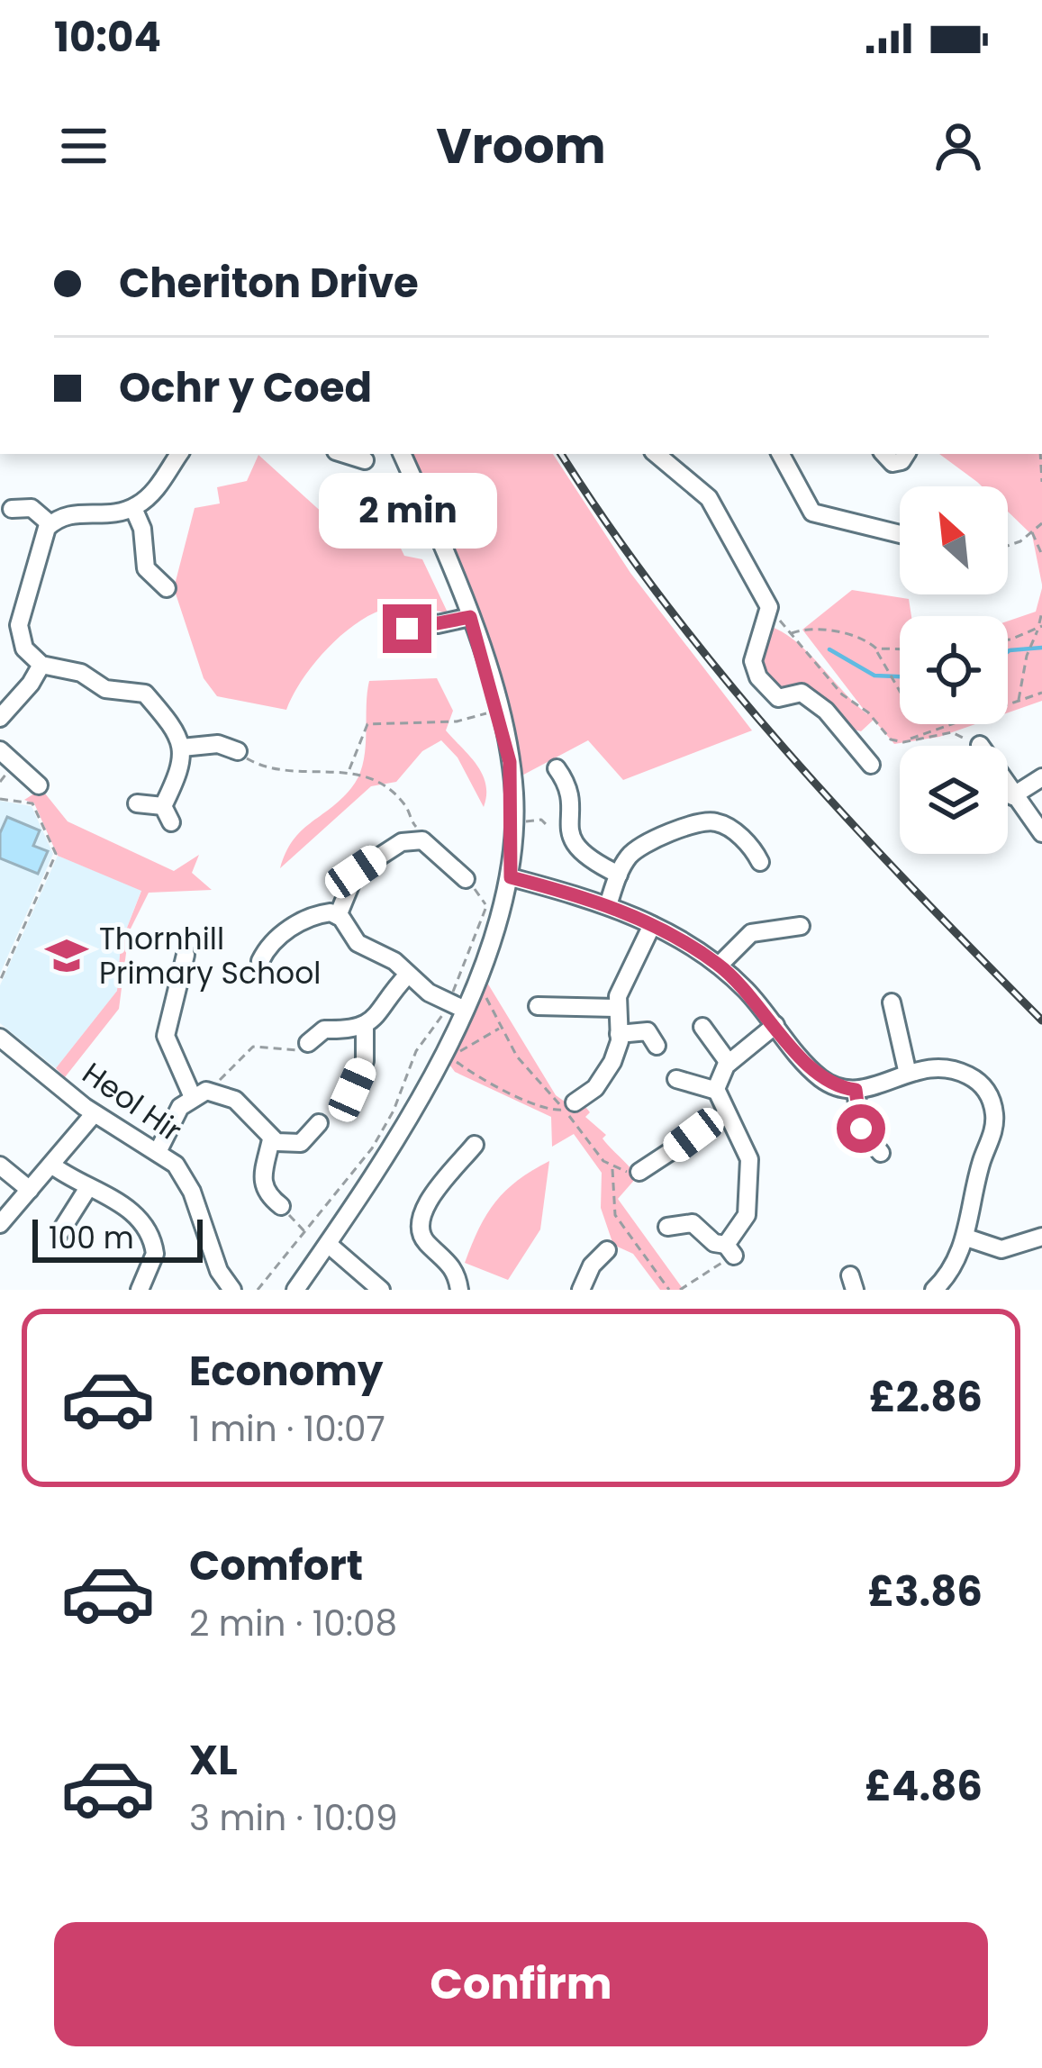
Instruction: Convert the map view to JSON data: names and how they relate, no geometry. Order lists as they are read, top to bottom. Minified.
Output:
{"streets":{"street":["Heol Hir"]},"places":{"school or university":["Thornhill Primary School"]},"scale_bar":"100 m","north":"top left","page":{"status":"10:04","header":"Vroom","banner":["Cheriton Drive","Ochr y Coed"],"bubble":"2 min","scale":"100 m","list":[{"name":"Economy","note":"1 min · 10:07","value":"£2.86"},{"name":"Comfort","note":"2 min · 10:08","value":"£3.86"},{"name":"XL","note":"3 min · 10:09","value":"£4.86"}],"buttons":"Confirm"}}
